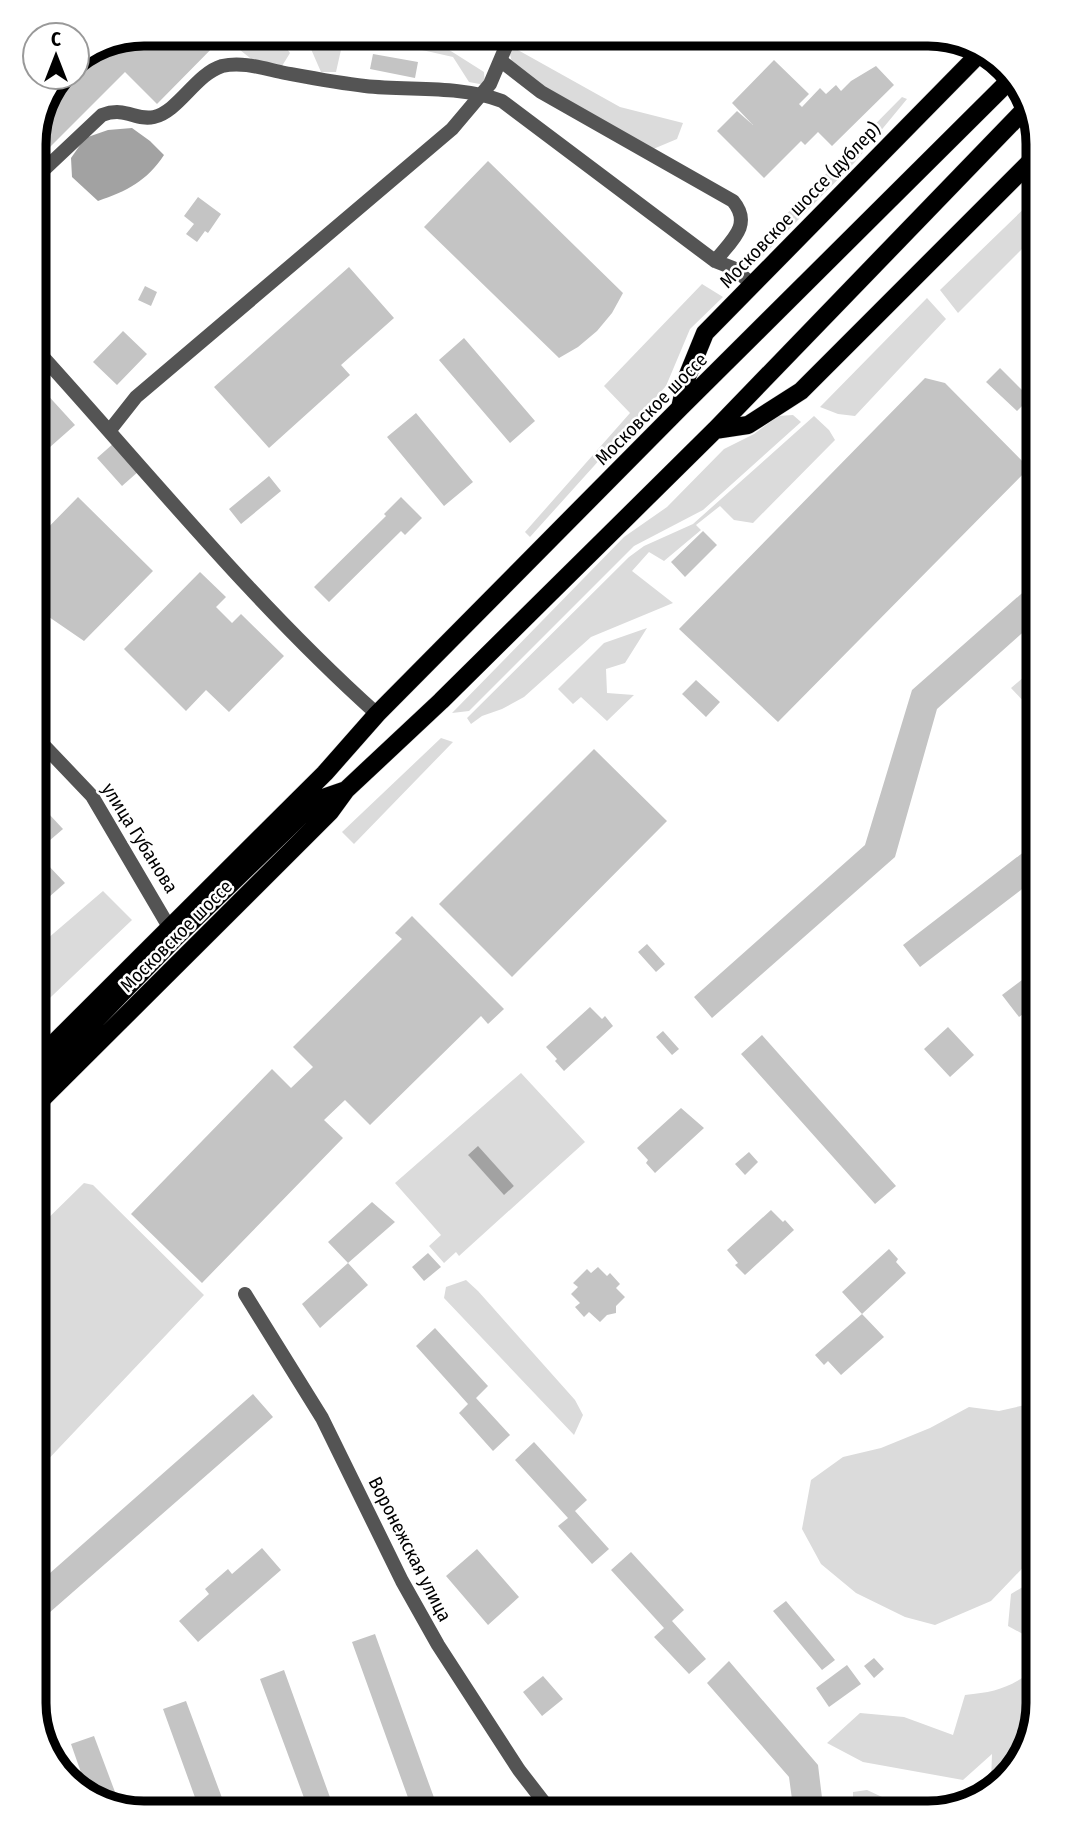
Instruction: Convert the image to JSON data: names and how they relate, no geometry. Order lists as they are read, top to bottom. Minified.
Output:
{"streets":{"main road":["Московское шоссе (дублер)","Московское шоссе"],"street":["улица Губанова","Воронежская улица"]},"crossings":[["Московское шоссе (дублер)","Московское шоссе"],["Московское шоссе","улица Губанова"]],"north":"top"}
